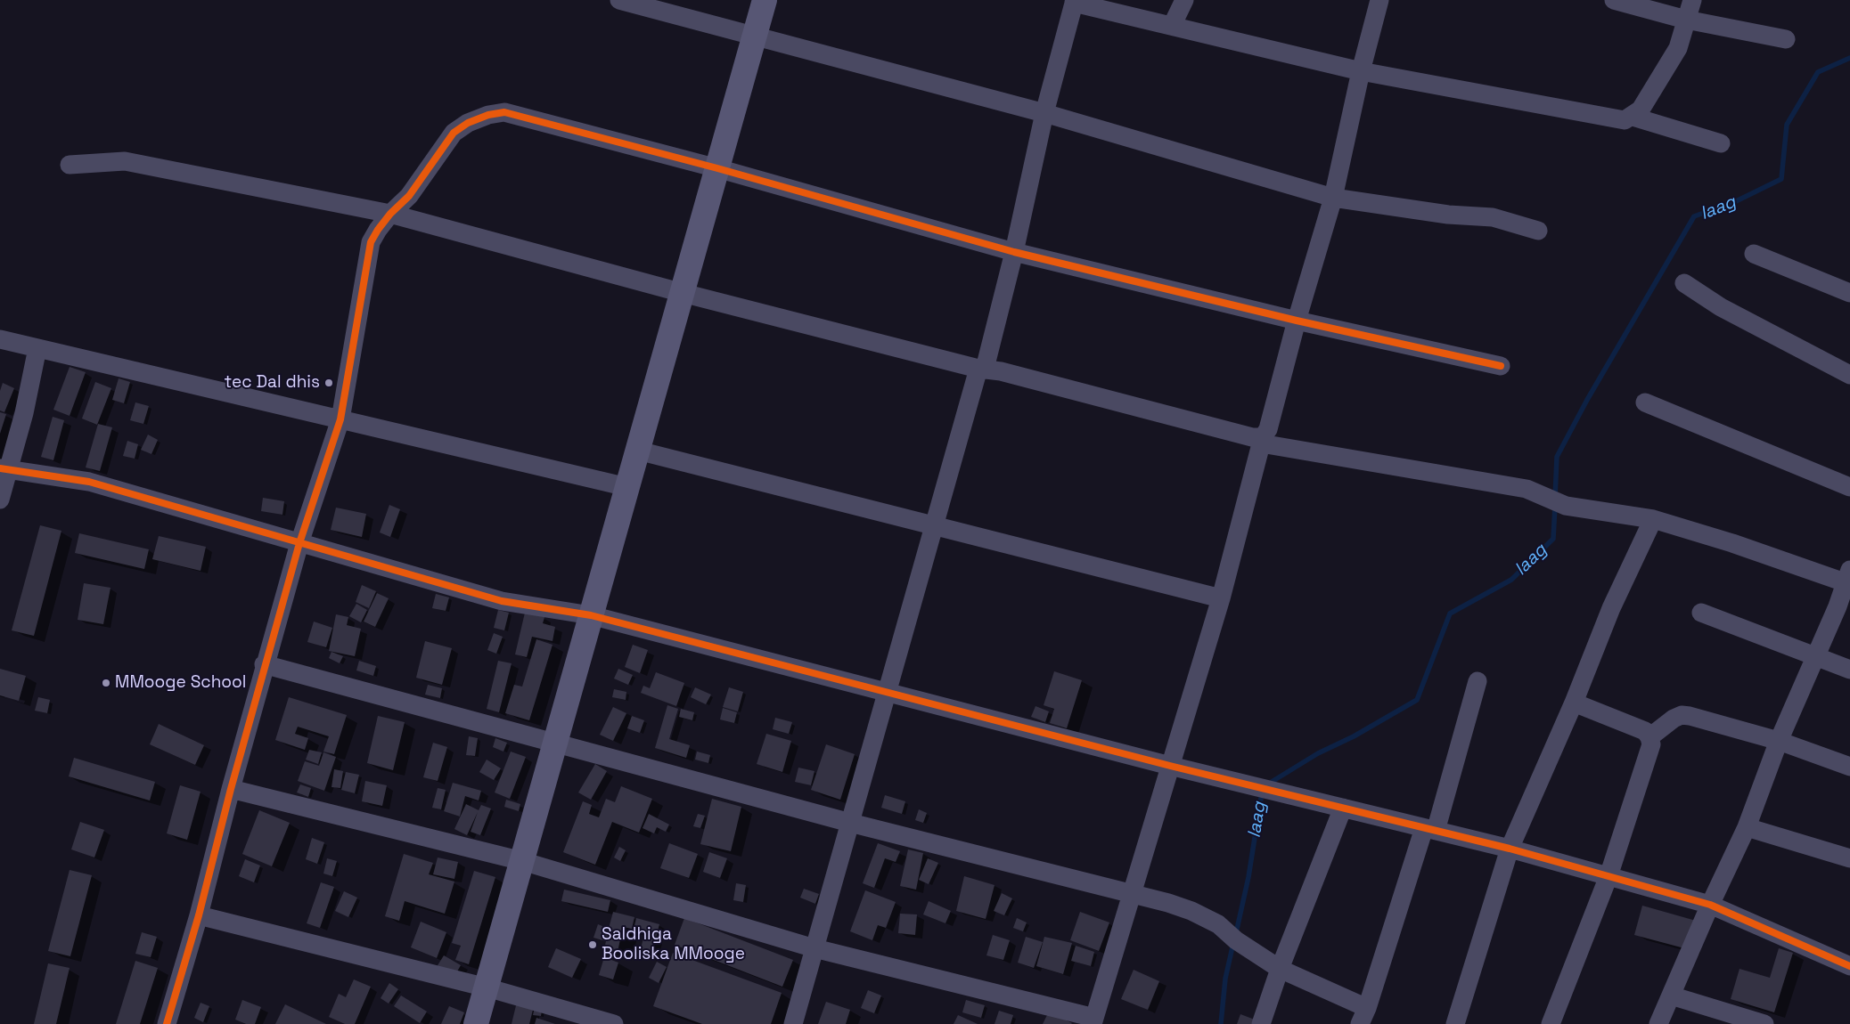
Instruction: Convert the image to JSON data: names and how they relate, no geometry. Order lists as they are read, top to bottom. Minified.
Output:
{"water":["laag"],"places":["tec Dal dhis","MMooge School","Saldhiga Booliska MMooge"]}
